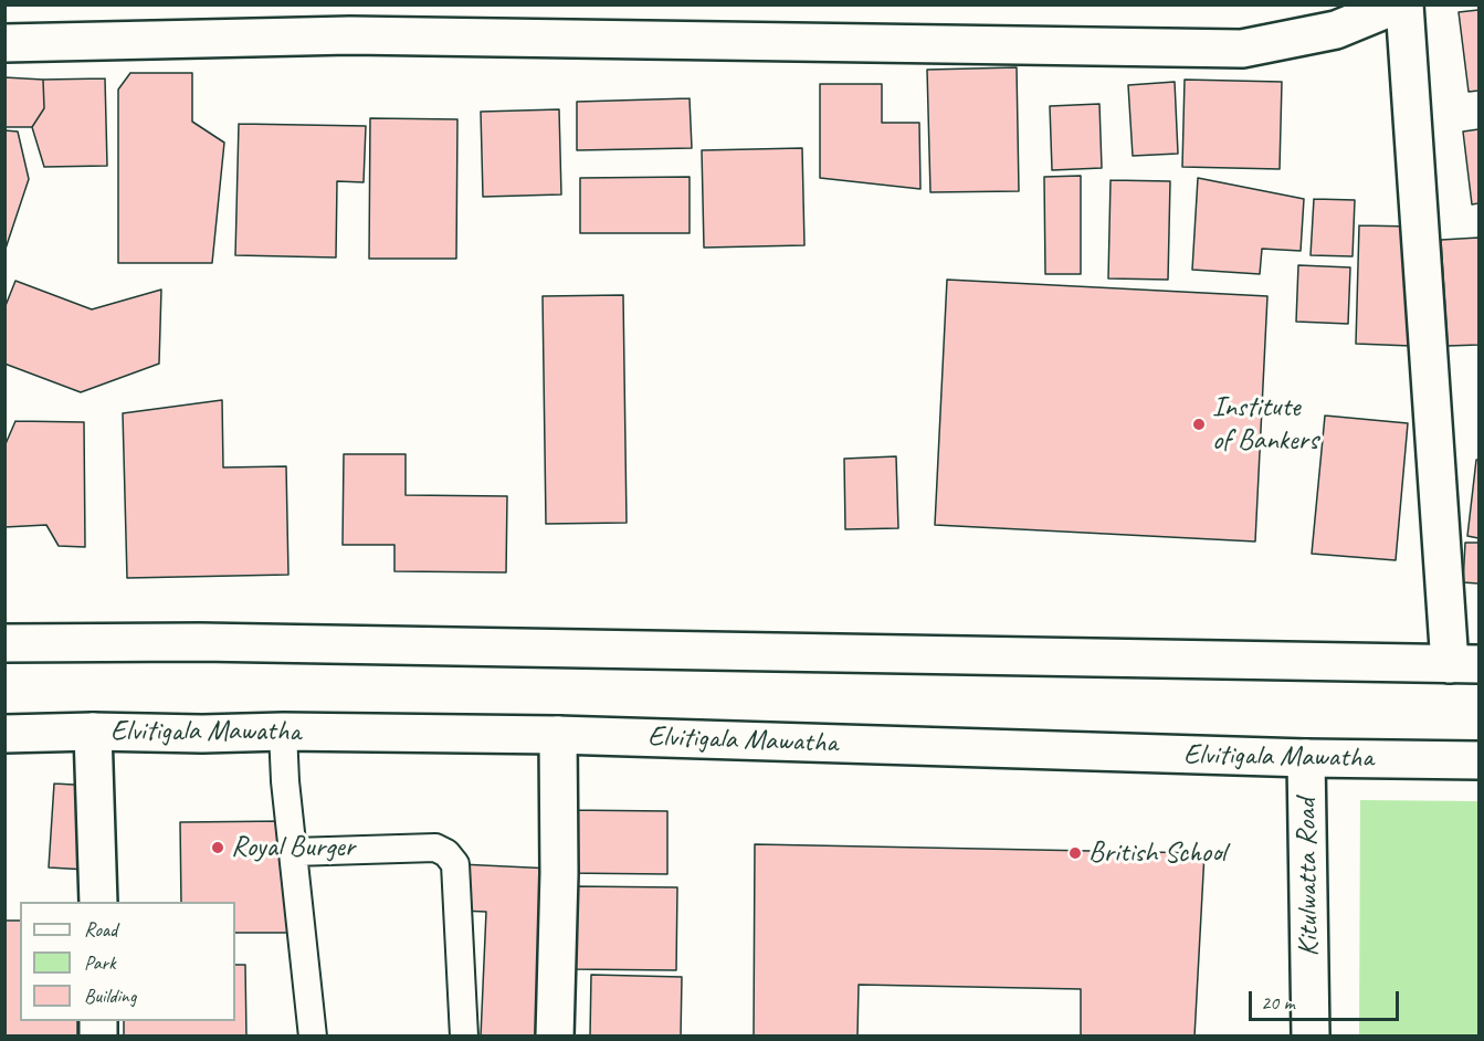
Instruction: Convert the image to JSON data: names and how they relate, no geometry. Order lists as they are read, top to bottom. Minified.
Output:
{"streets":{"main road":["Elvitigala Mawatha","Kitulwatta Road"]},"crossings":[["Elvitigala Mawatha","Kitulwatta Road"]],"places":["Institute of Bankers","Royal Burger","British School"],"legend":["Road","Park","Building"],"scale_bar":"20 m"}
